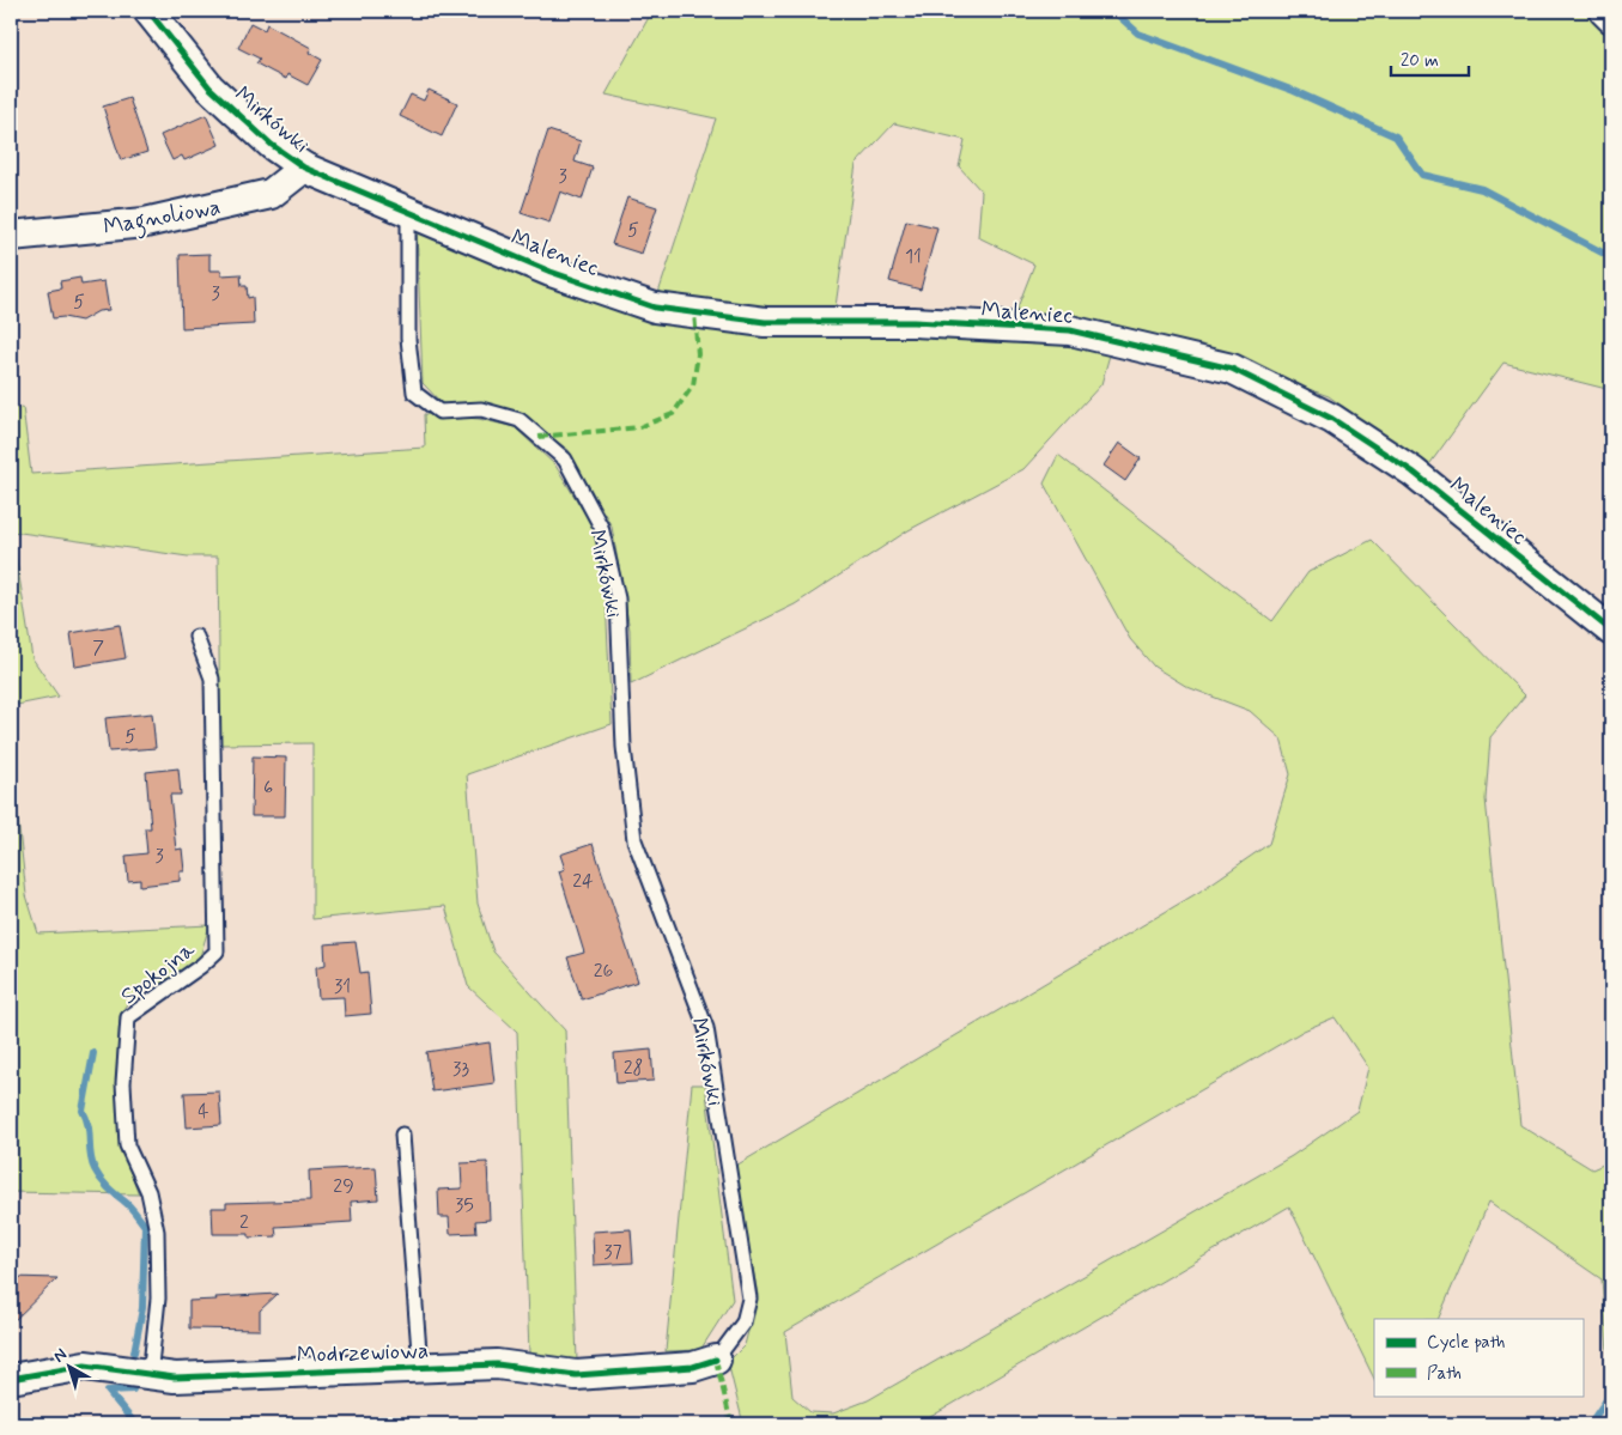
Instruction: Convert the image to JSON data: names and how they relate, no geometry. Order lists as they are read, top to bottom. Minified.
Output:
{"streets":{"street":["Mirkówki","Magnoliowa","Maleniec","Modrzewiowa"],"lane":["Spokojna"]},"crossings":[["Mirkówki","Magnoliowa"],["Mirkówki","Maleniec"],["Mirkówki","Modrzewiowa"],["Spokojna","Modrzewiowa"]],"house_numbers":["3","5","11","3","5","7","5","6","3","24","26","31","28","33","4","29","35","2","37"],"legend":["Cycle path","Path"],"scale_bar":"20 m","north":"top left"}
